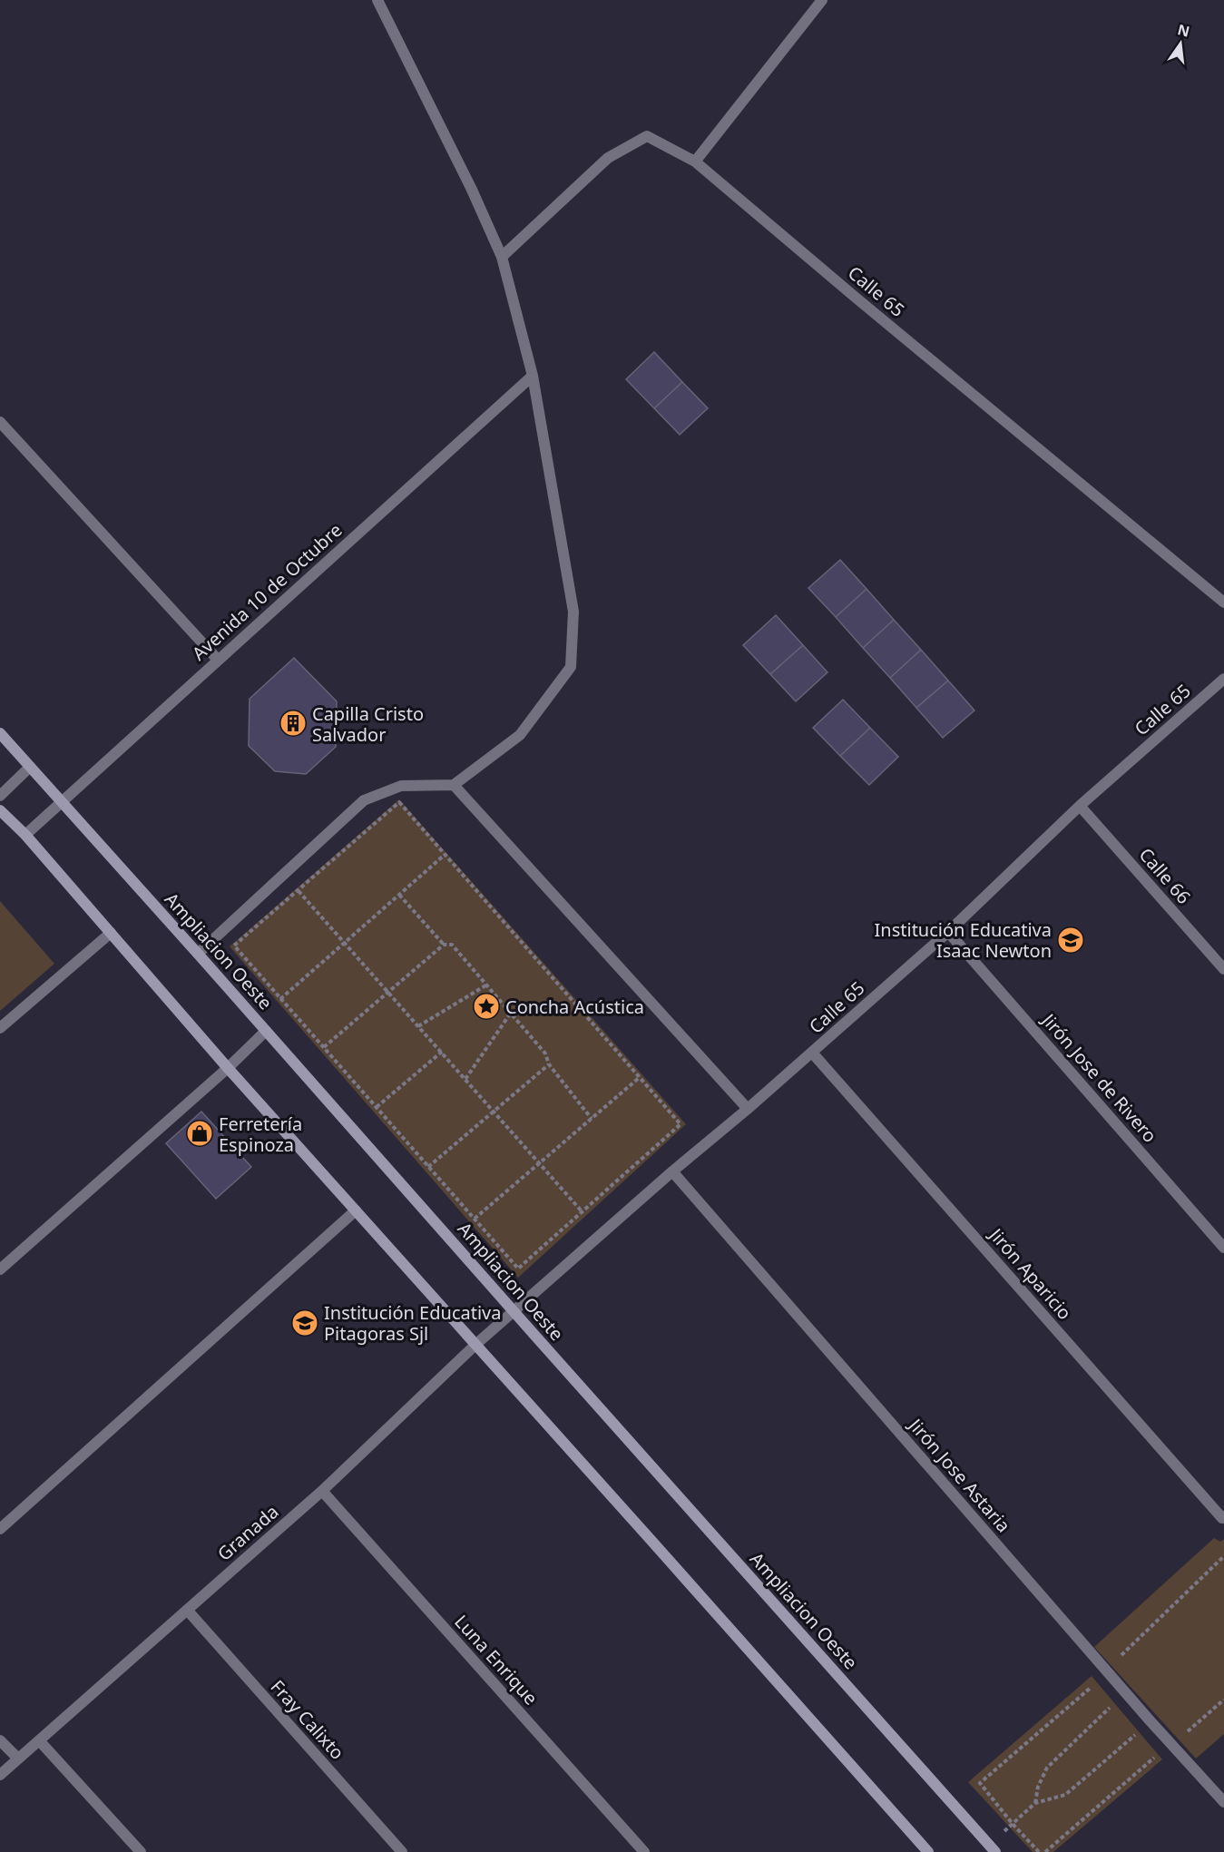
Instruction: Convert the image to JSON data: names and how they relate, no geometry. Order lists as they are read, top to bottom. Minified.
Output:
{"streets":{"main road":["Ampliacion Oeste"],"street":["Calle 65","Avenida 10 de Octubre","Calle 66","Jirón Jose de Rivero","Jirón Aparicio","Jirón Jose Astaria","Granada","Luna Enrique","Fray Calixto"]},"crossings":[["Calle 65","Calle 66"],["Calle 65","Ampliacion Oeste"],["Calle 65","Jirón Jose de Rivero"],["Calle 65","Jirón Aparicio"],["Calle 65","Jirón Jose Astaria"],["Calle 65","Granada"],["Avenida 10 de Octubre","Ampliacion Oeste"],["Ampliacion Oeste","Granada"],["Granada","Luna Enrique"],["Granada","Fray Calixto"]],"places":{"building":["Capilla Cristo Salvador"],"school or university":["Institución Educativa Isaac Newton","Institución Educativa Pitagoras Sjl"],"place":["Concha Acústica"],"shop":["Ferretería Espinoza"]},"north":"top"}
